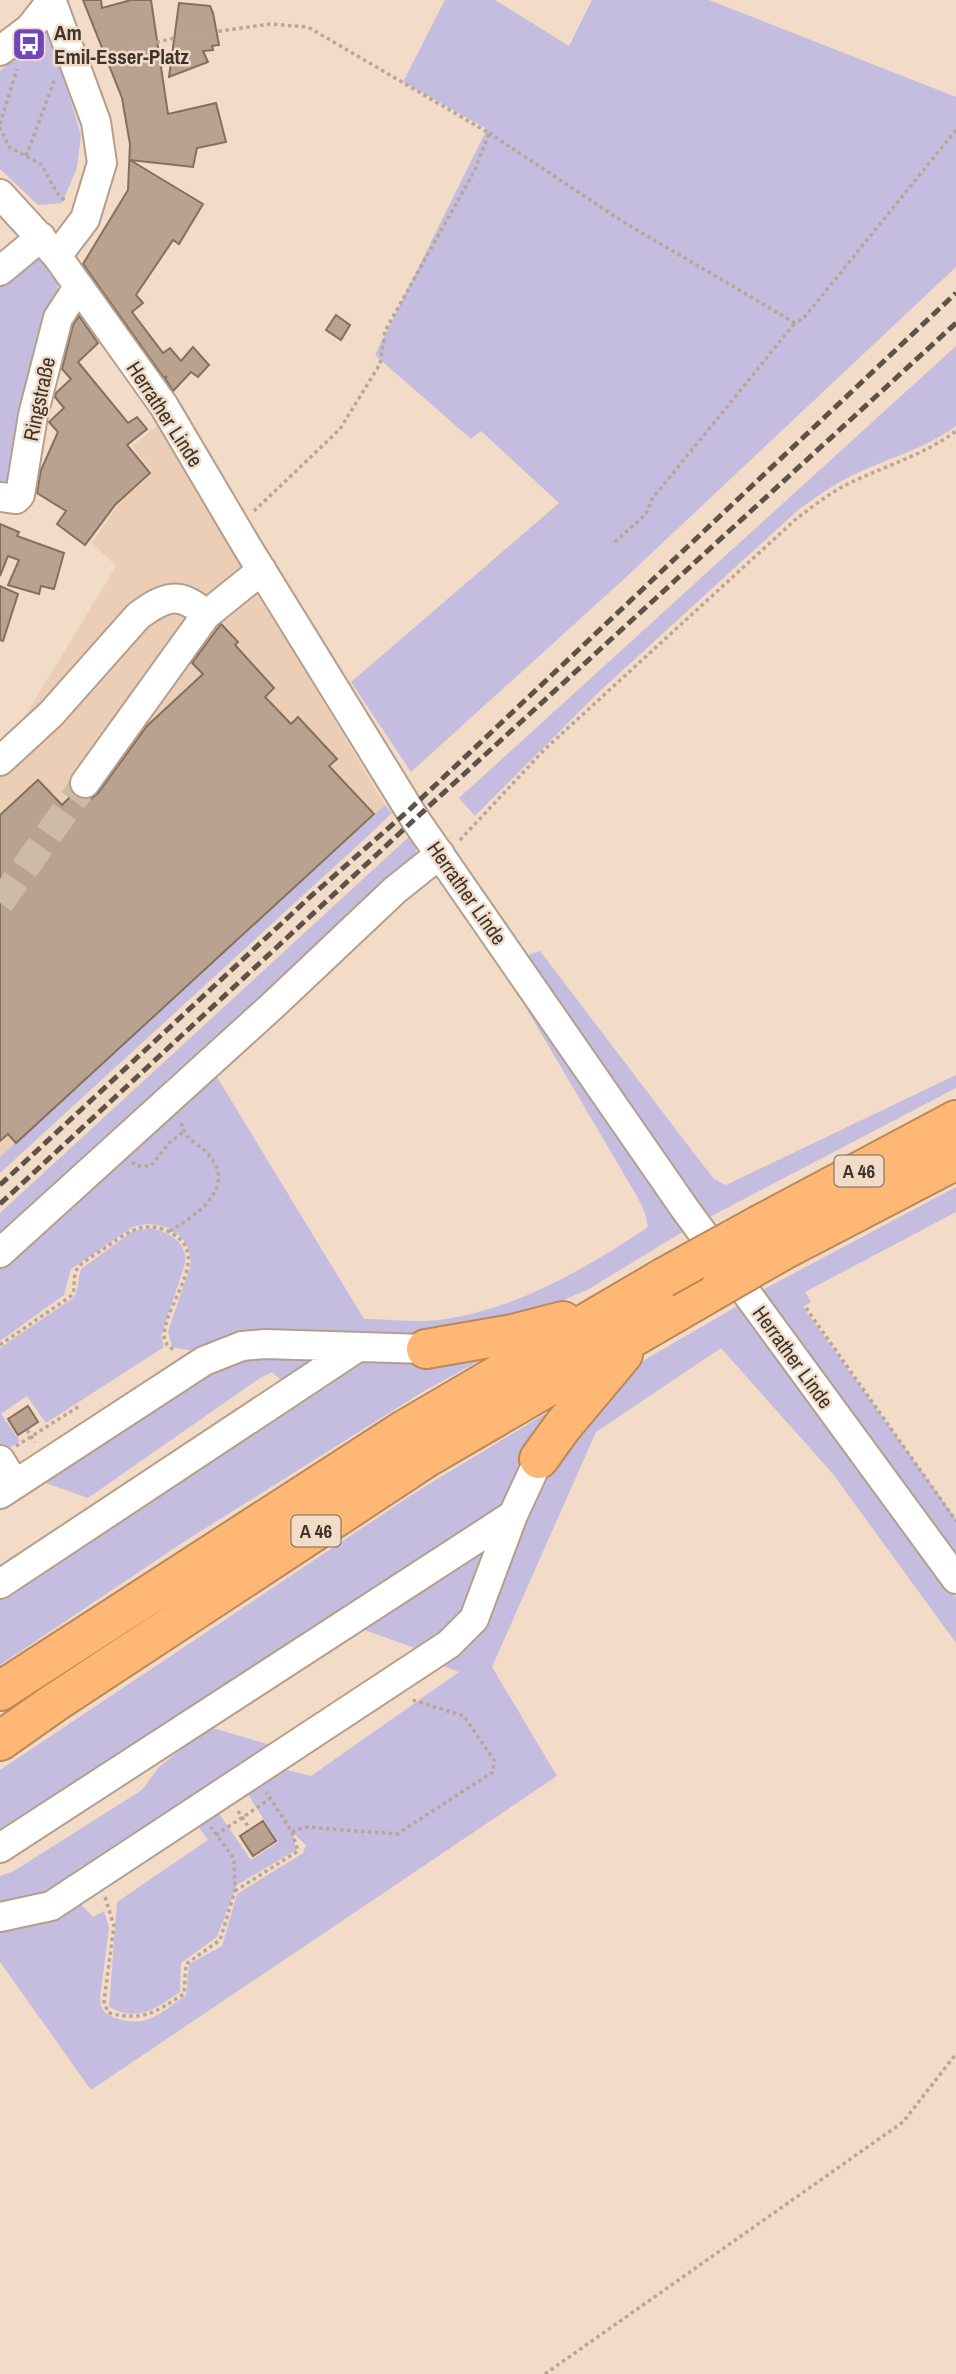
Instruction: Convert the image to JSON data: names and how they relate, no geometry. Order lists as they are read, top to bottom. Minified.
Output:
{"streets":{"highway":["A 46"],"street":["Ringstraße","Herrather Linde"]},"crossings":[["Ringstraße","Herrather Linde"]],"places":{"bus stop":["Am Emil-Esser-Platz"]}}
